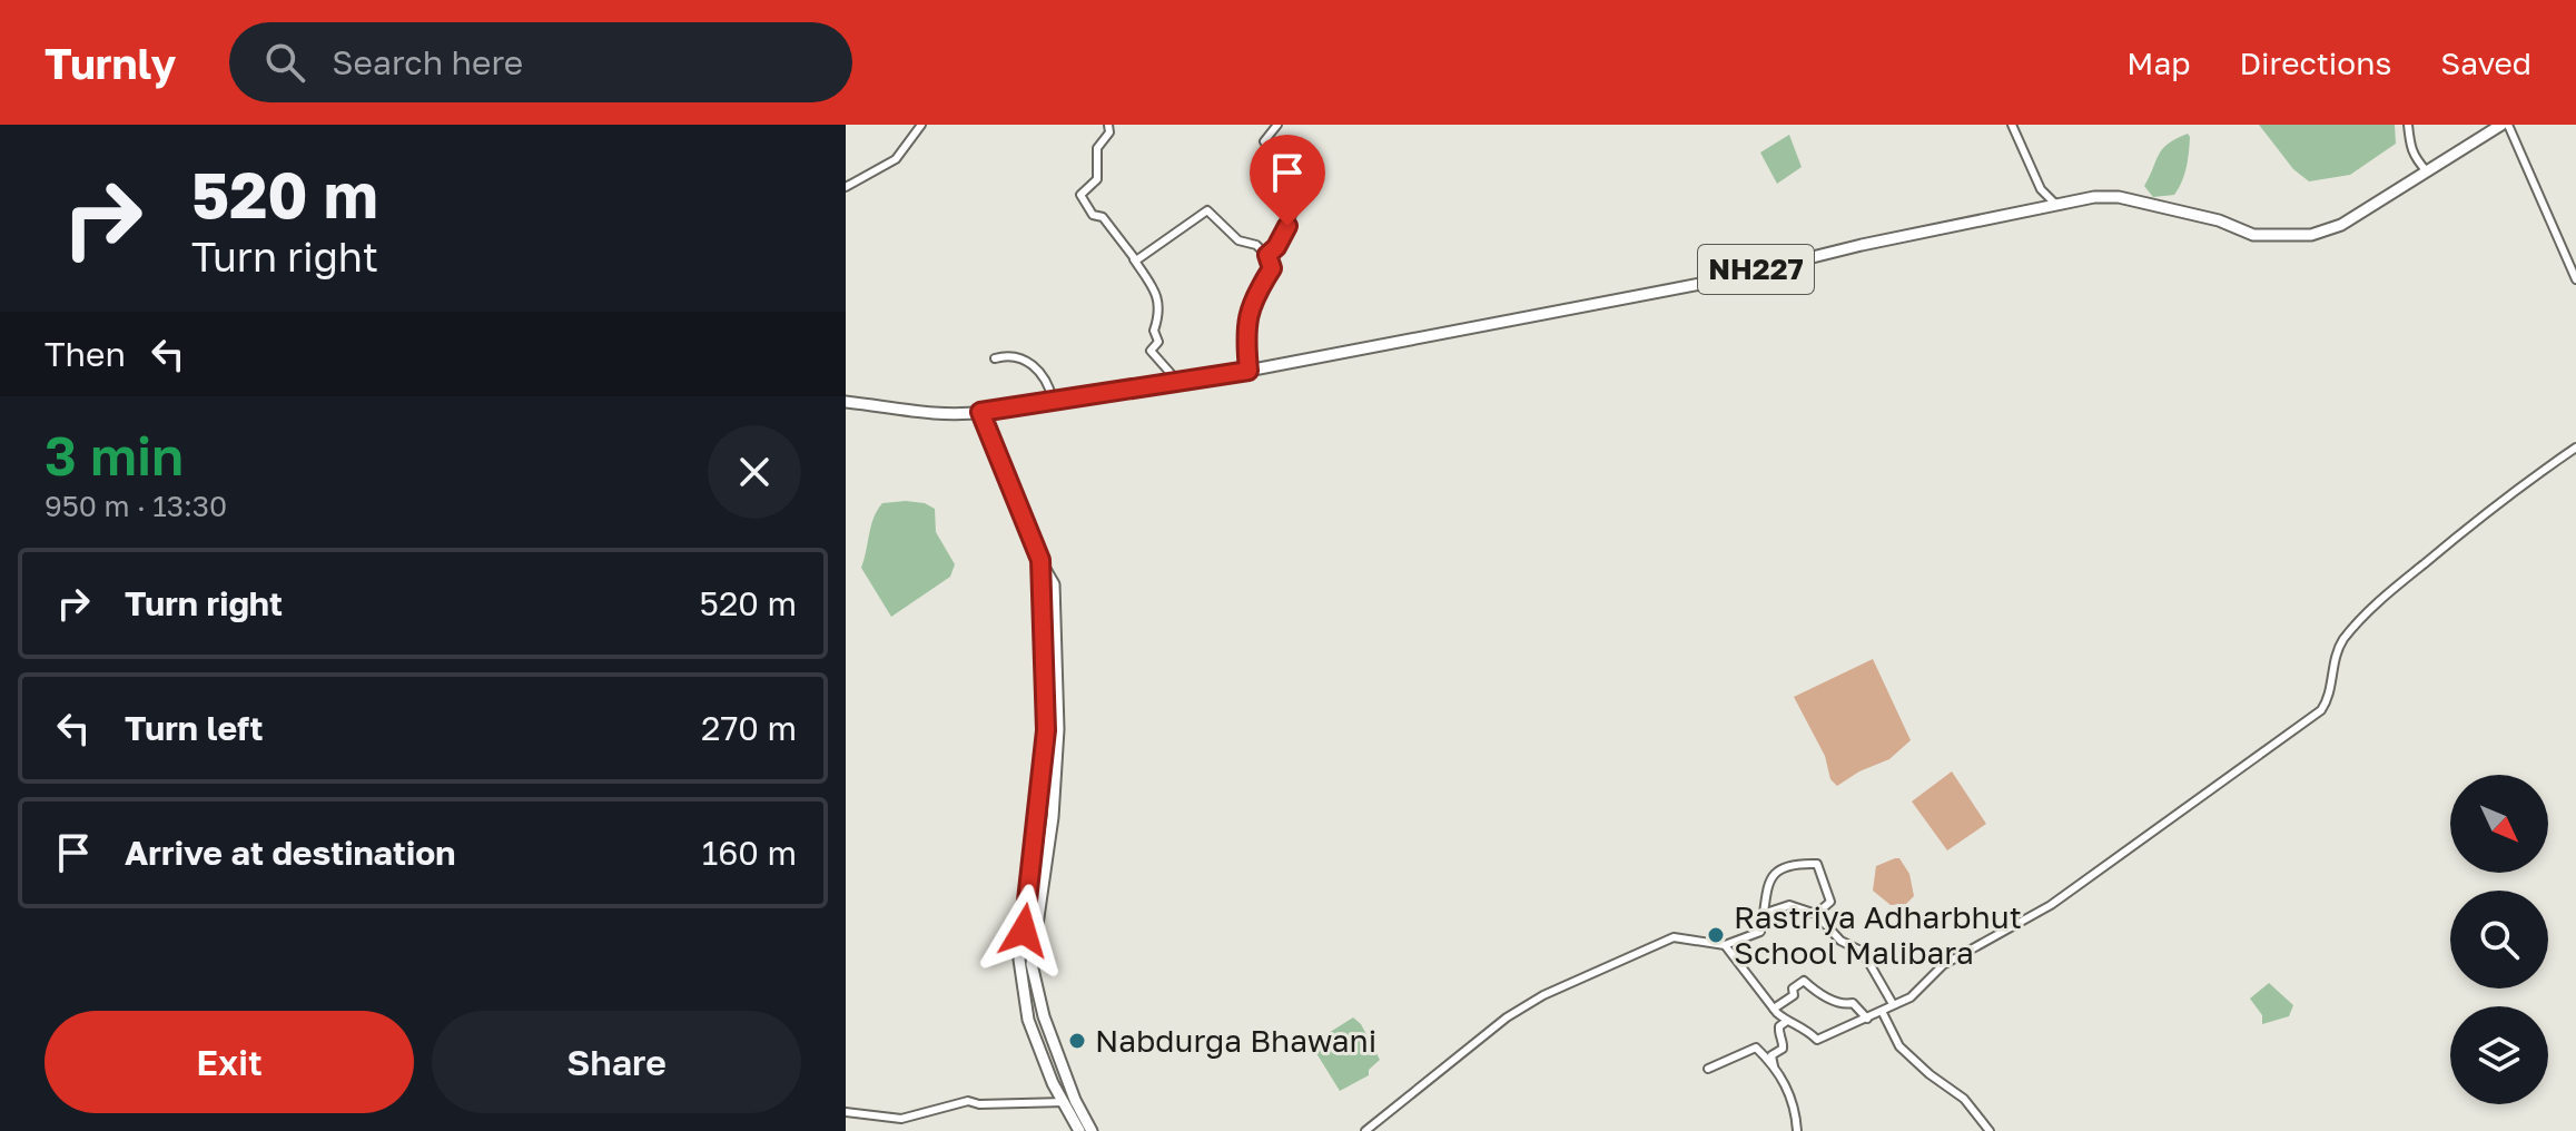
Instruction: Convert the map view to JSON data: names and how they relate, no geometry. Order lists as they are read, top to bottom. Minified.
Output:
{"streets":{"highway":["NH227"]},"places":["Rastriya Adharbhut School Malibara","Nabdurga Bhawani"],"north":"bottom right","page":{"header":"Turnly","search":"Search here","nav":["Map","Directions","Saved"],"turn":["520 m","Turn right"],"then":"Then","heading":["3 min","950 m · 13:30"],"list":[{"name":"Turn right","value":"520 m"},{"name":"Turn left","value":"270 m"},{"name":"Arrive at destination","value":"160 m"}],"buttons":["Exit","Share"]}}
